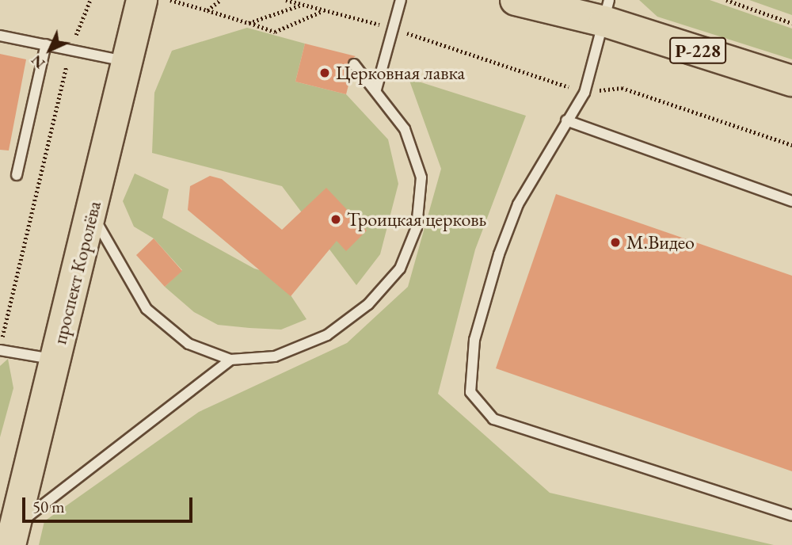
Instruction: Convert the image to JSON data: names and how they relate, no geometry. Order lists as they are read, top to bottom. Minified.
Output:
{"streets":{"main road":["Р-228","проспект Королёва"]},"places":["Церковная лавка","Троицкая церковь","М.Видео"],"scale_bar":"50 m","north":"bottom left"}
